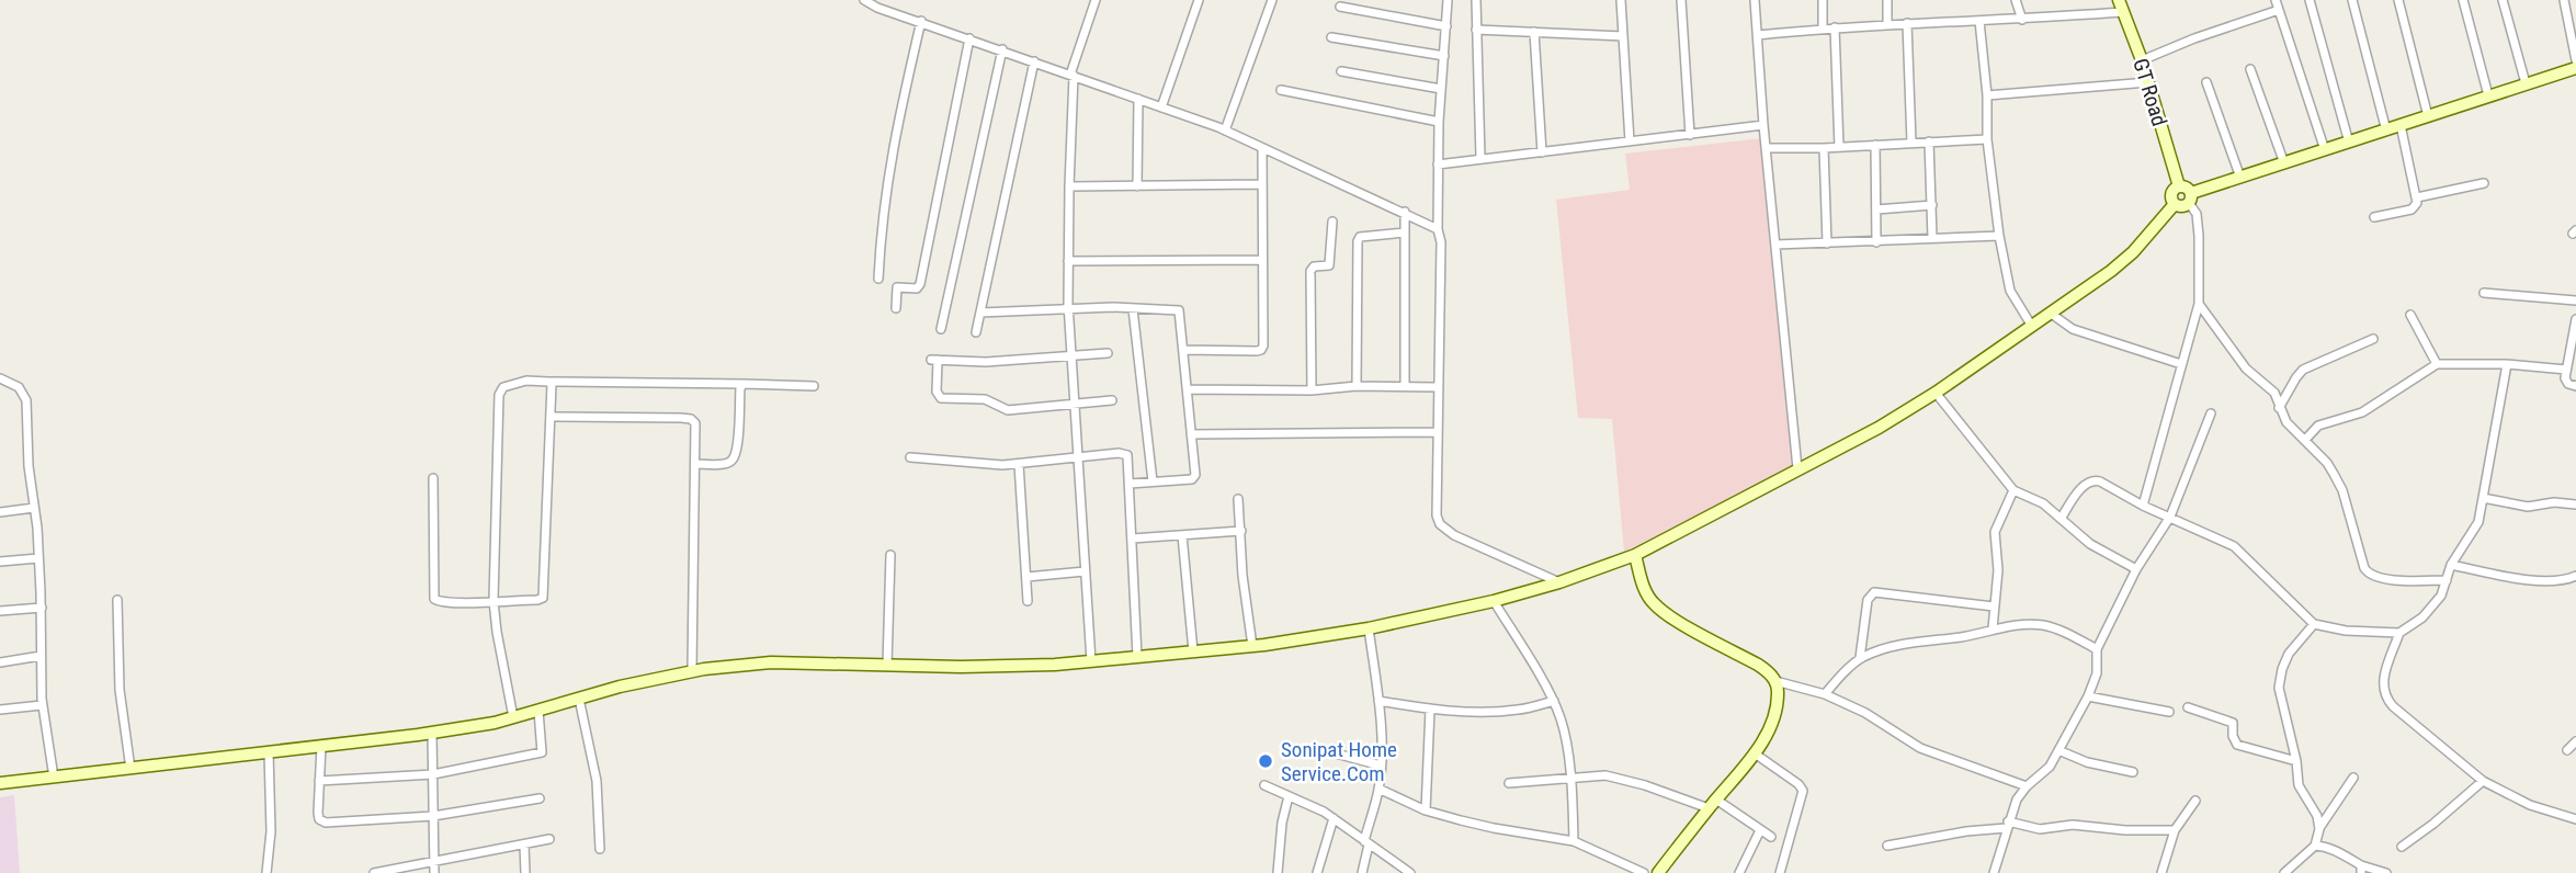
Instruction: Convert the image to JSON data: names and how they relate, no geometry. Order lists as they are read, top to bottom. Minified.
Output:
{"streets":{"street":["GT Road"]},"places":["Sonipat Home Service.Com"]}
